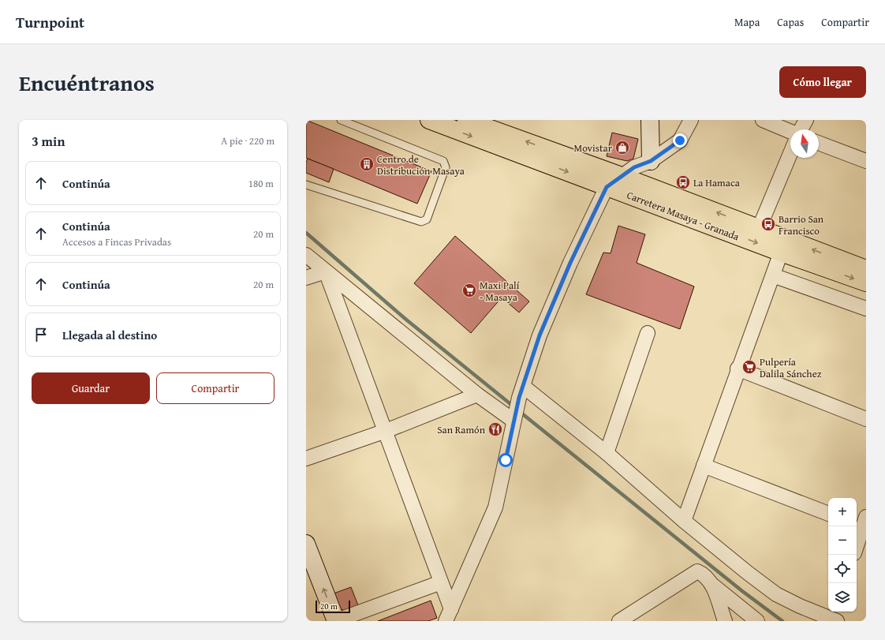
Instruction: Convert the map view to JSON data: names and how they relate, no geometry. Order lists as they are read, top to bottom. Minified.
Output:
{"streets":{"highway":["Carretera Masaya - Granada"]},"places":{"shop":["Movistar"],"building":["Centro de Distribución Masaya"],"bus stop":["La Hamaca","Barrio San Francisco"],"supermarket":["Maxi Palí - Masaya","Pulpería Dalila Sánchez"],"restaurant":["San Ramón"]},"scale_bar":"20 m","north":"top","page":{"header":"Turnpoint","nav":["Mapa","Capas","Compartir"],"title":"Encuéntranos","buttons":["Cómo llegar",["Guardar","Compartir"]],"heading":["3 min","A pie · 220 m"],"list":[["Continúa","180 m"],["Continúa","Accesos a Fincas Privadas","20 m"],["Continúa","20 m"],"Llegada al destino"],"map_buttons":["+","−"],"scale":"20 m"}}
